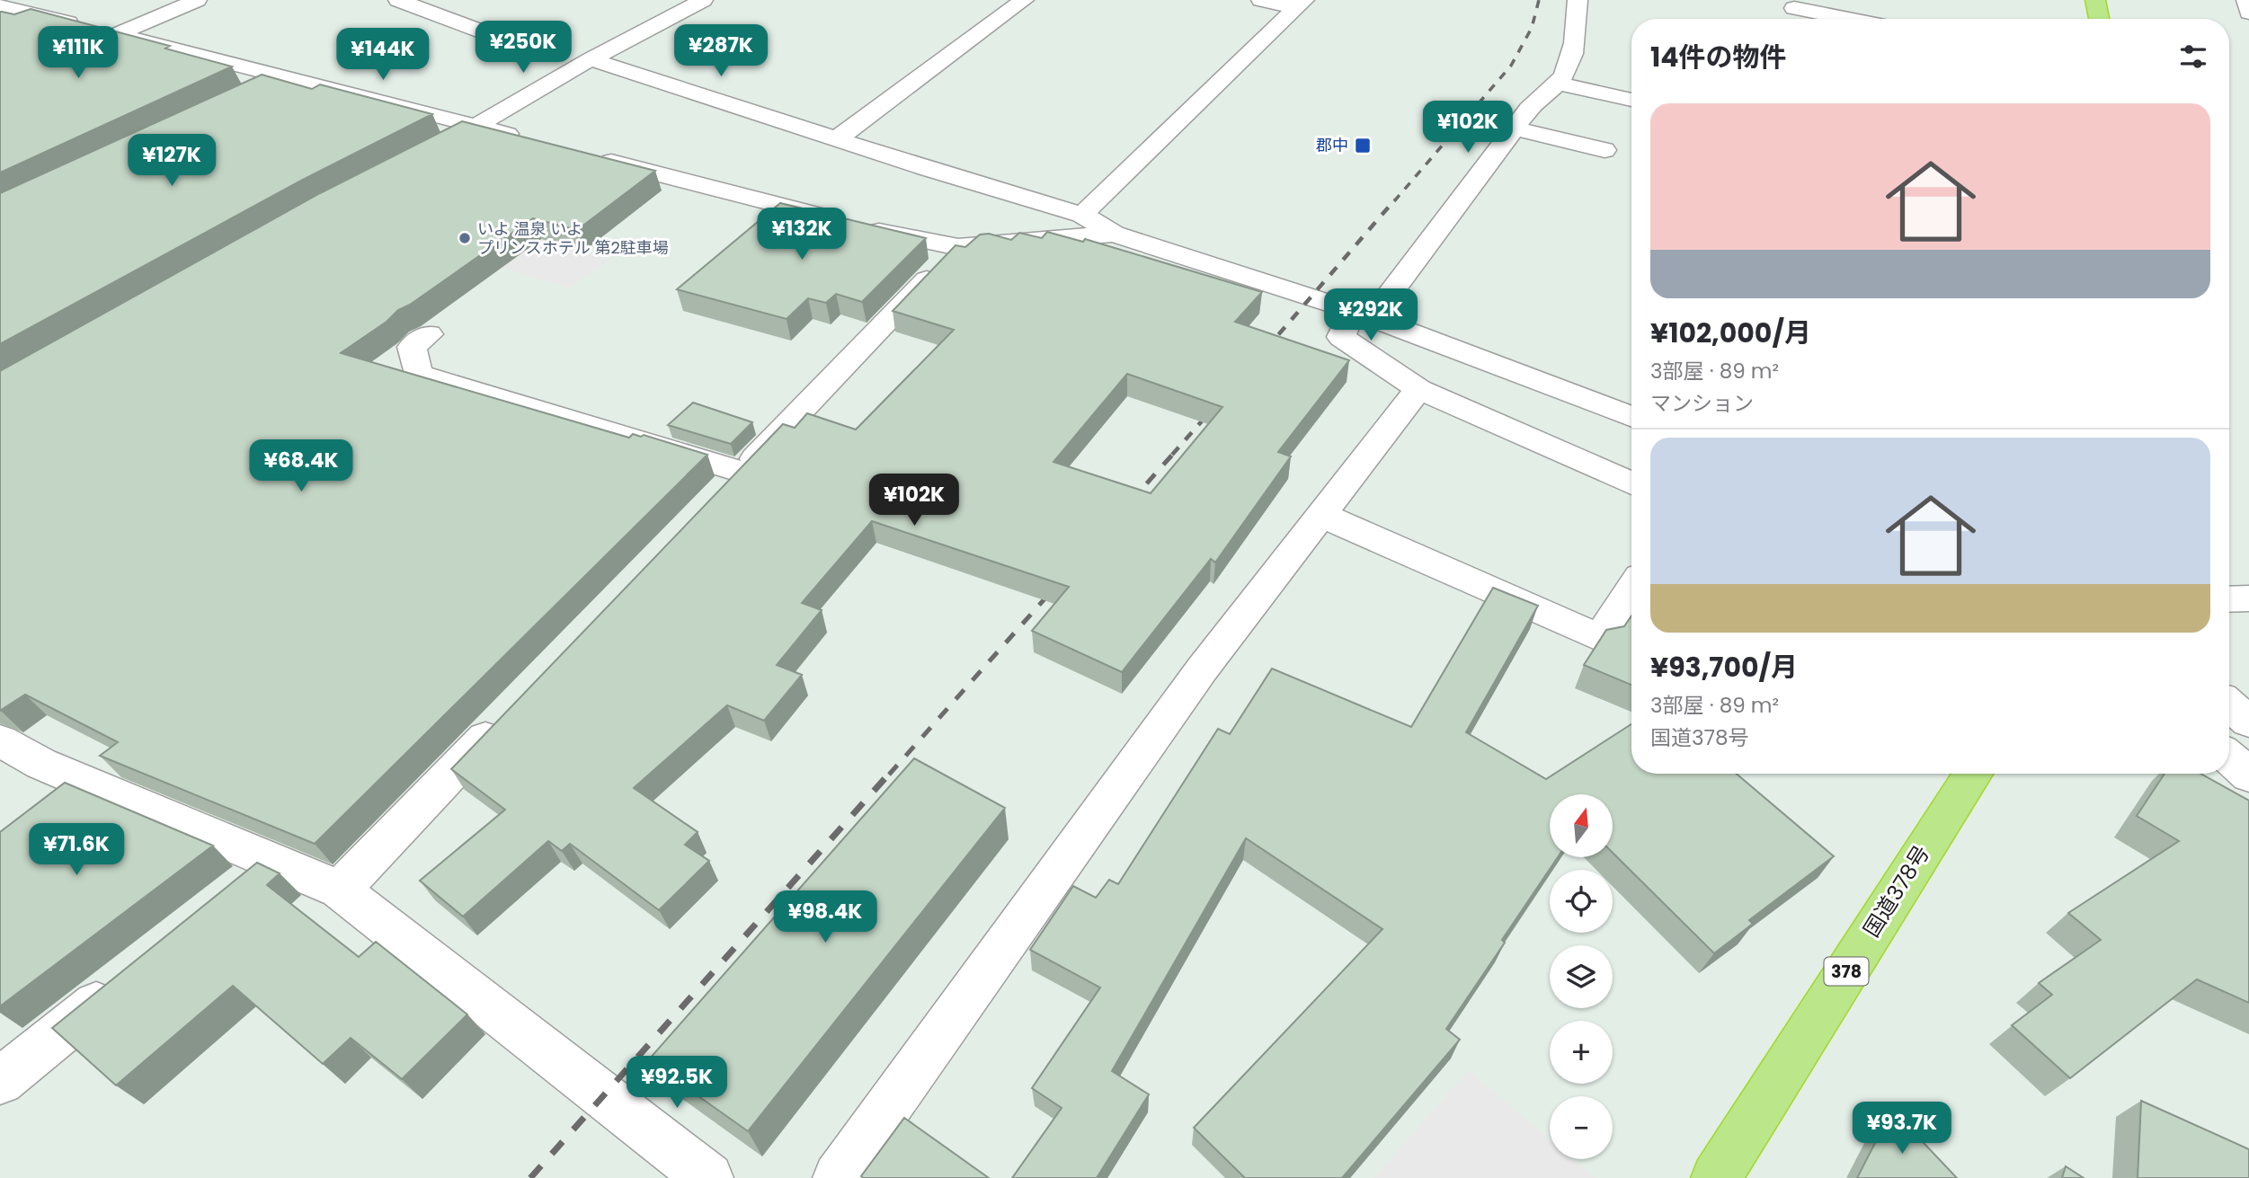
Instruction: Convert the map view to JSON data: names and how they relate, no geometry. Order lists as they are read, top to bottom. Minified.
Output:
{"streets":{"highway":["国道378号","378"]},"places":{"transit":["郡中"],"other":["いよ 温泉 いよ プリンスホテル 第2駐車場"]},"north":"top","page":{"heading":"14件の物件","price":["¥250K","¥287K","¥111K","¥144K","¥102K","¥127K","¥132K","¥292K","¥68.4K","¥102K","¥71.6K","¥98.4K","¥92.5K","¥93.7K"],"list":[{"name":"¥102,000/月","note":"3部屋 · 89 m² · マンション"},{"name":"¥93,700/月","note":"3部屋 · 89 m² · 国道378号"}],"map_buttons":["+","−"]}}
